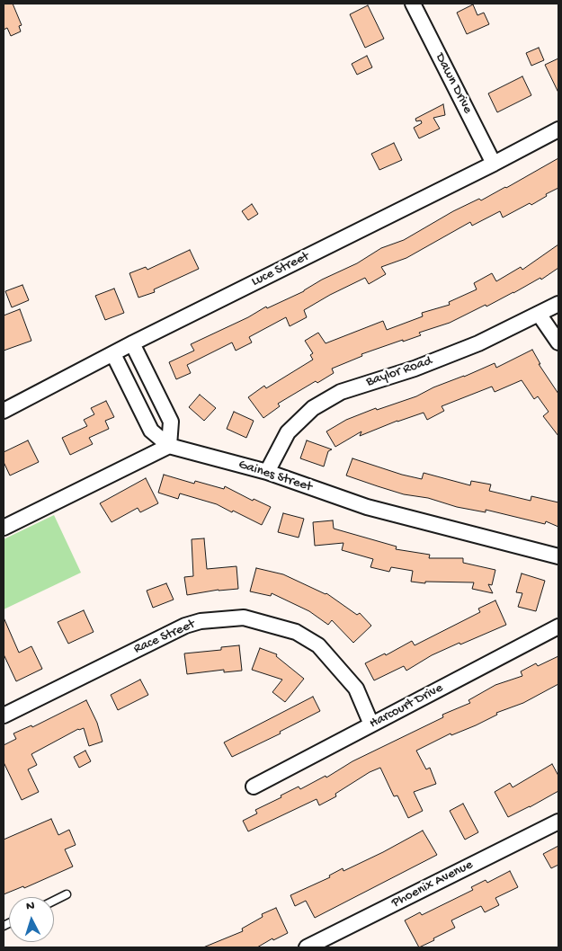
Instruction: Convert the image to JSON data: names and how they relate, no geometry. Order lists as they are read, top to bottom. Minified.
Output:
{"streets":{"street":["Dawn Drive","Luce Street","Baylor Road","Gaines Street","Race Street","Harcourt Drive","Phoenix Avenue"]},"crossings":[["Dawn Drive","Luce Street"],["Baylor Road","Gaines Street"],["Race Street","Harcourt Drive"]],"north":"top"}
